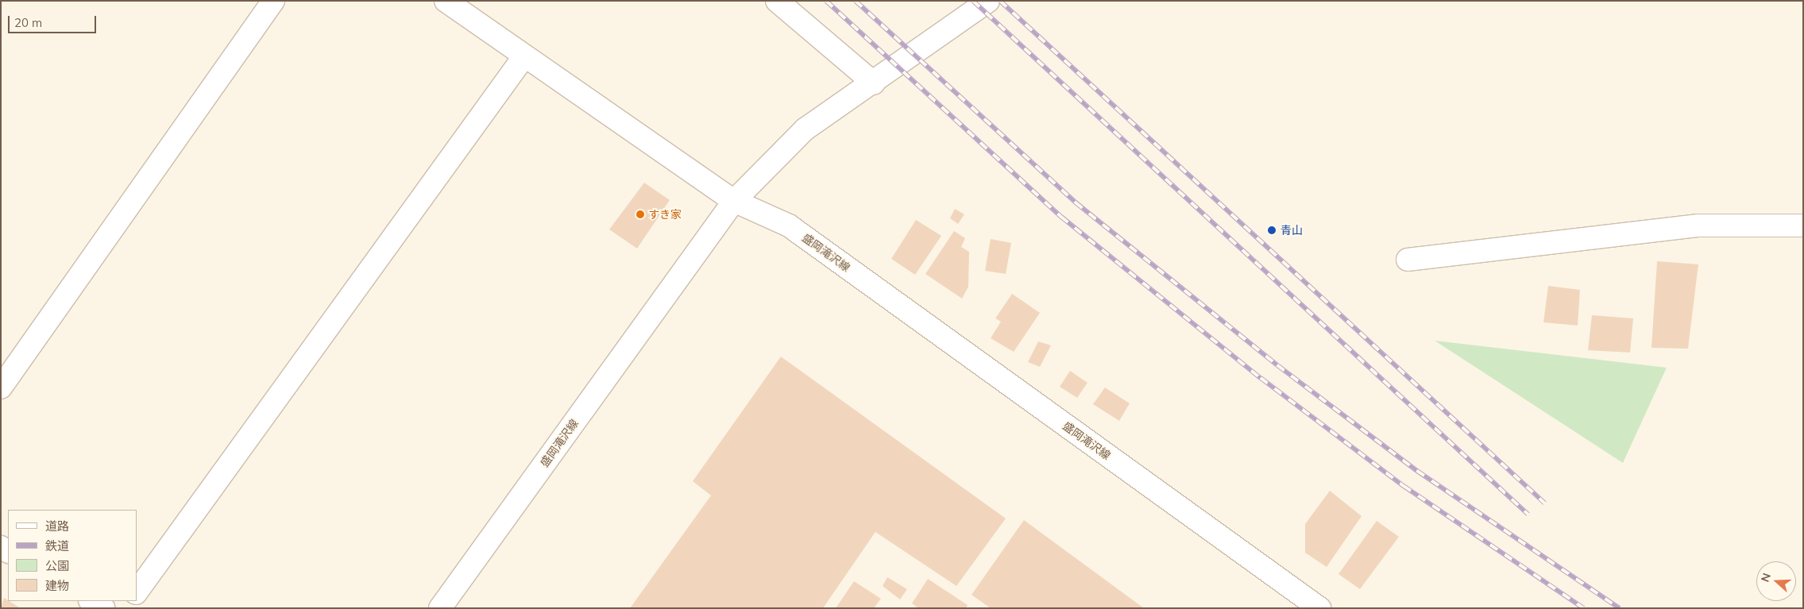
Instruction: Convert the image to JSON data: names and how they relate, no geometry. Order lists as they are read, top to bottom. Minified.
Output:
{"streets":{"street":["盛岡滝沢線"]},"places":["すき家","青山"],"legend":["道路","鉄道","公園","建物"],"scale_bar":"20 m","north":"left"}
